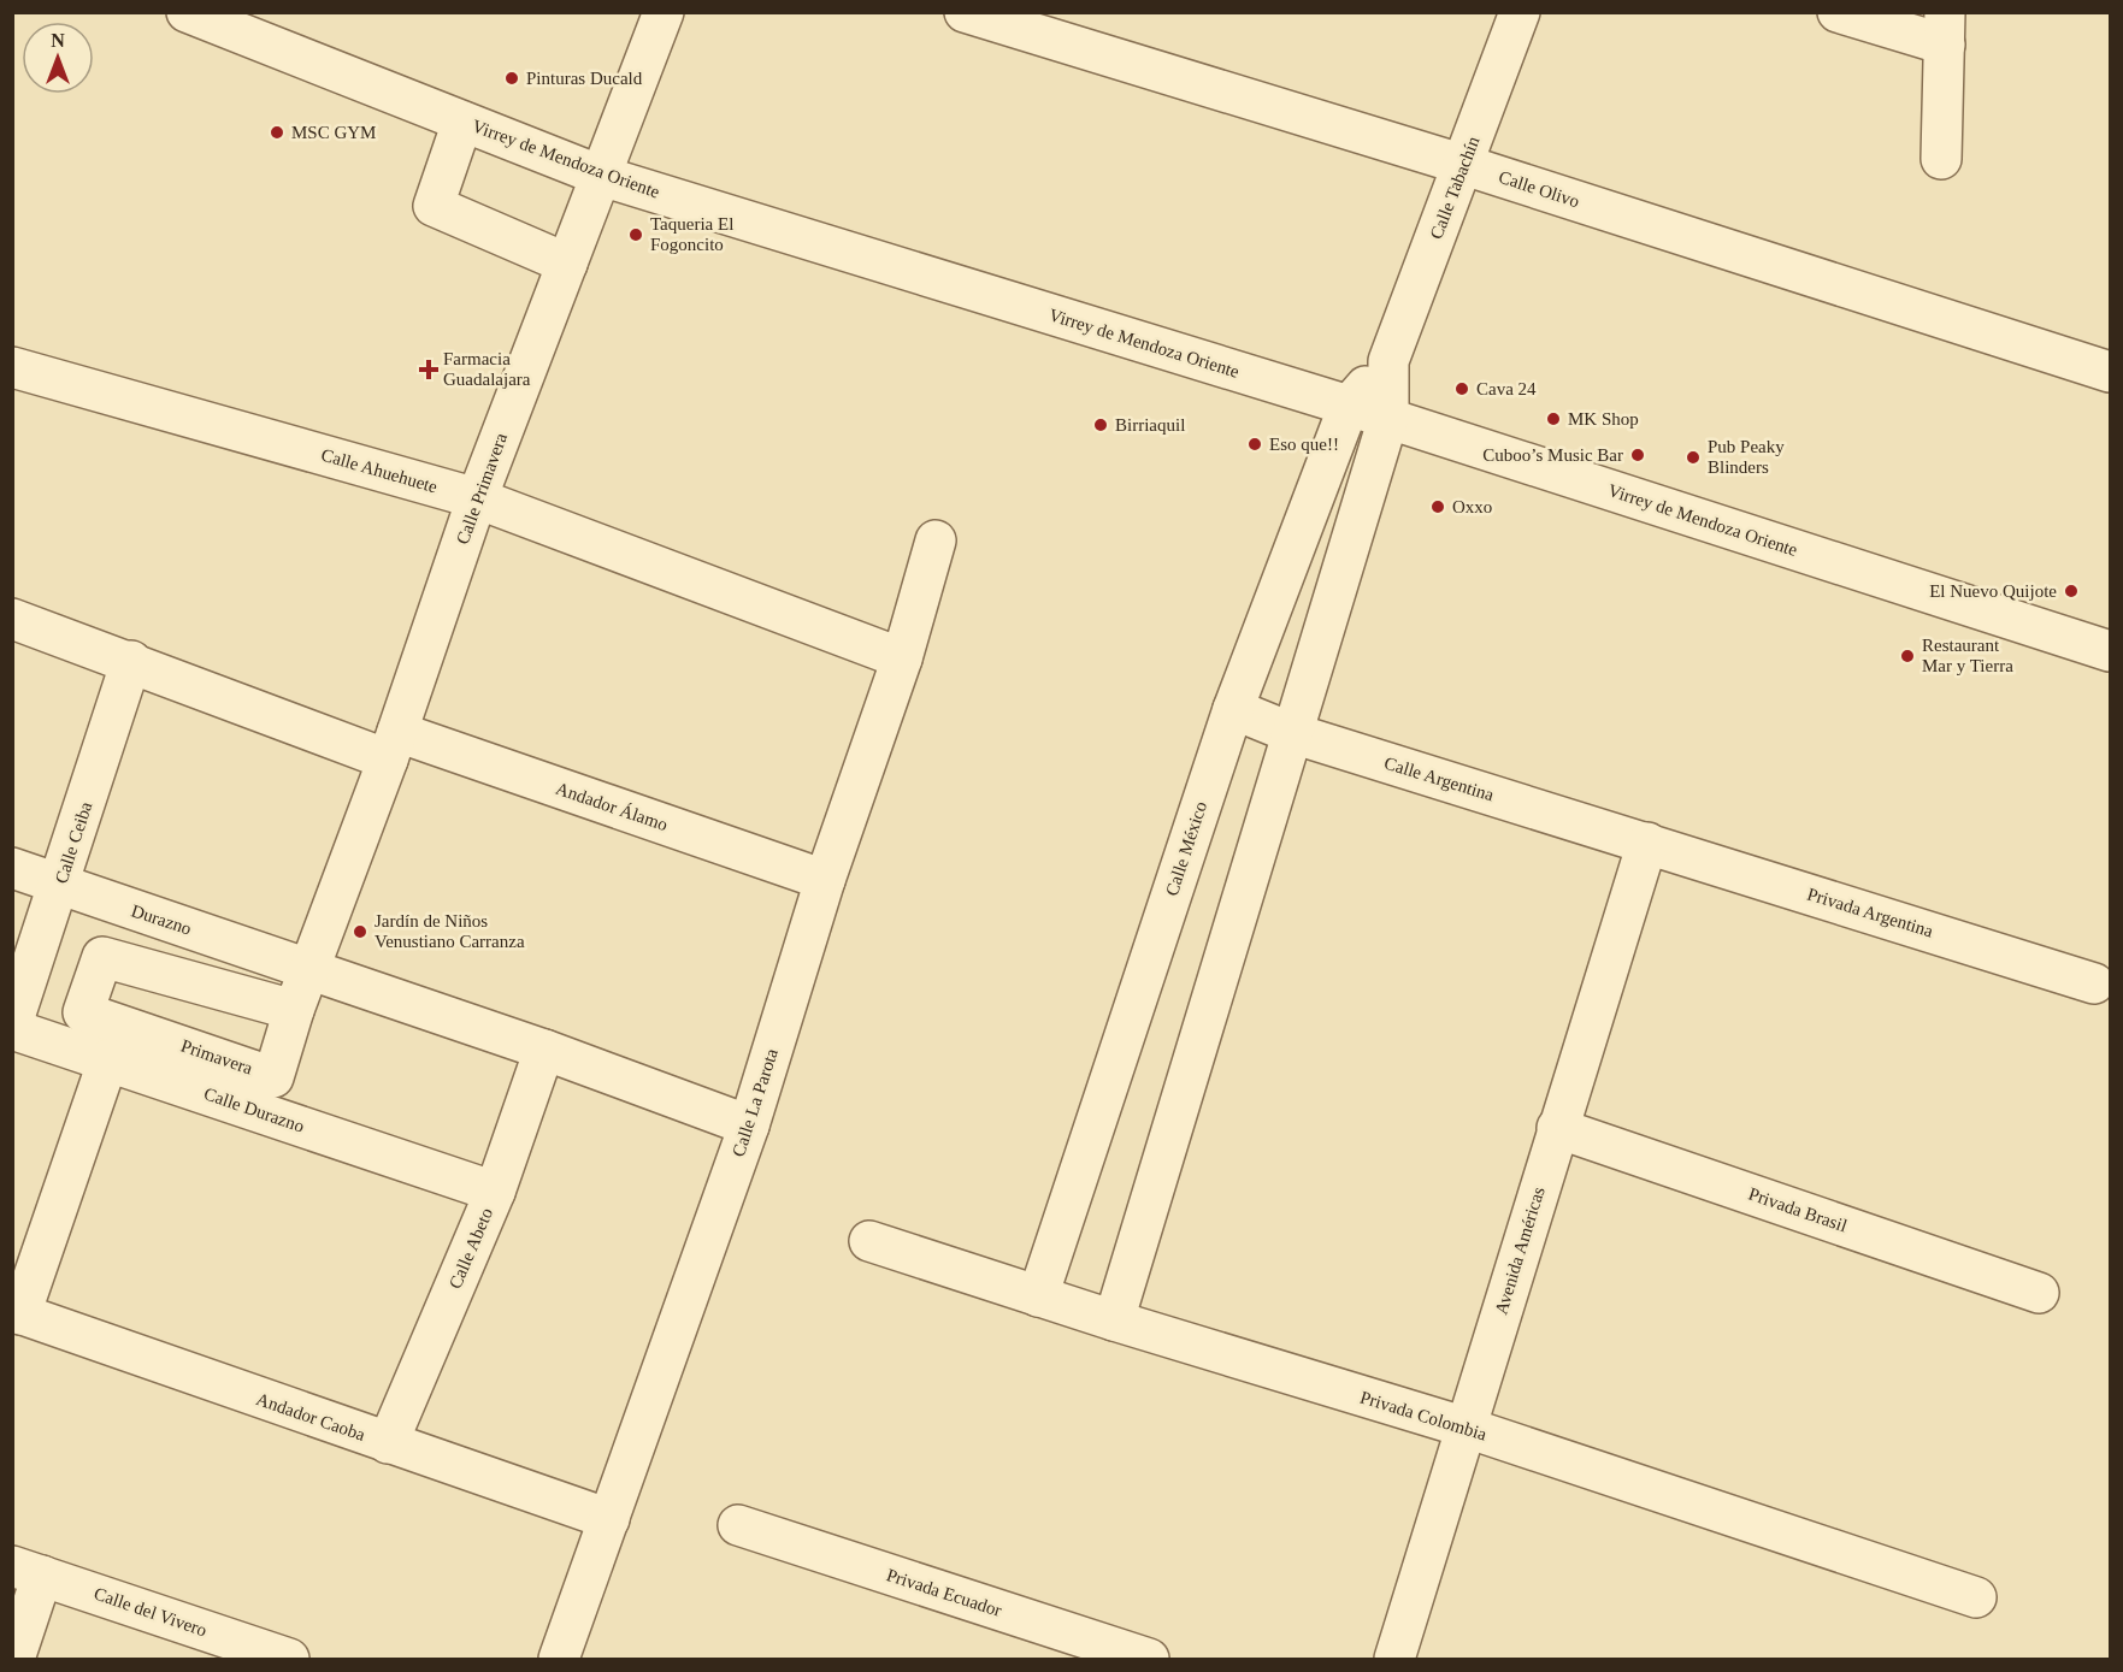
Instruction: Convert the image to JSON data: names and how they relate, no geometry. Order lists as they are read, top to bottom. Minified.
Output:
{"streets":{"street":["Virrey de Mendoza Oriente","Calle Tabachín","Calle Olivo","Calle Ahuehuete","Calle Primavera","Calle Argentina","Andador Álamo","Calle Ceiba","Calle México","Privada Argentina","Durazno","Primavera","Calle La Parota","Calle Durazno","Privada Brasil","Calle Abeto","Avenida Américas","Privada Colombia","Andador Caoba","Privada Ecuador","Calle del Vivero"]},"crossings":[["Virrey de Mendoza Oriente","Calle Tabachín"],["Virrey de Mendoza Oriente","Calle Primavera"],["Virrey de Mendoza Oriente","Calle México"],["Calle Tabachín","Calle Olivo"],["Calle Tabachín","Calle México"],["Calle Ahuehuete","Calle Primavera"],["Calle Ahuehuete","Calle La Parota"],["Calle Primavera","Andador Álamo"],["Calle Primavera","Durazno"],["Calle Primavera","Primavera"],["Calle Argentina","Calle México"],["Calle Argentina","Privada Argentina"],["Calle Argentina","Avenida Américas"],["Andador Álamo","Calle Ceiba"],["Andador Álamo","Calle La Parota"],["Calle Ceiba","Durazno"],["Calle Ceiba","Calle Durazno"],["Calle México","Privada Colombia"],["Privada Argentina","Avenida Américas"],["Calle La Parota","Andador Caoba"],["Calle Durazno","Calle Abeto"],["Privada Brasil","Avenida Américas"],["Calle Abeto","Andador Caoba"],["Avenida Américas","Privada Colombia"]],"places":{"other":["Pinturas Ducald","MSC GYM","Taqueria El Fogoncito","Cava 24","MK Shop","Birriaquil","Eso que!!","Cuboo’s Music Bar","Pub Peaky Blinders","Oxxo","El Nuevo Quijote","Restaurant Mar y Tierra","Jardín de Niños Venustiano Carranza"],"health":["Farmacia Guadalajara"]},"north":"top"}
